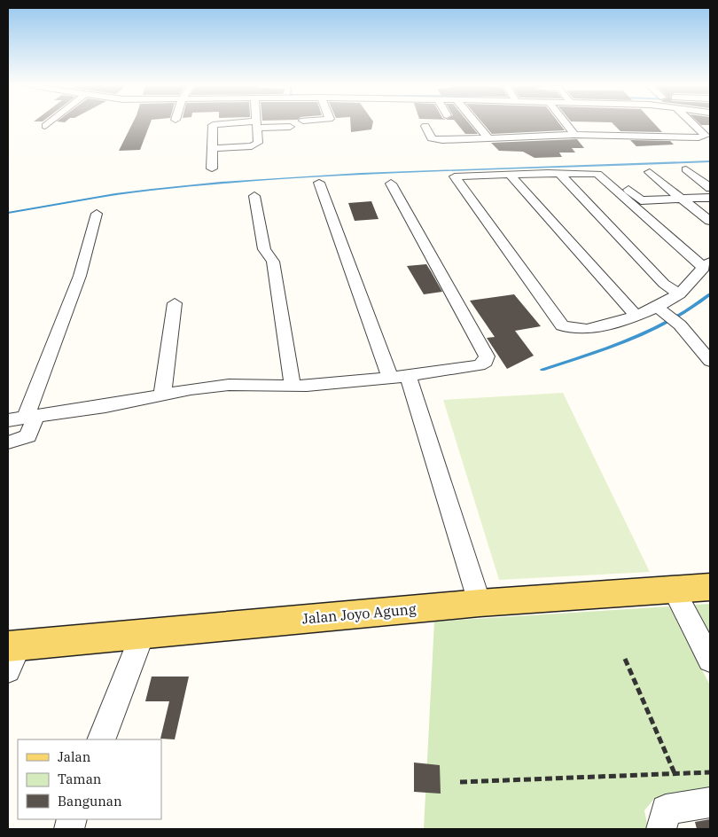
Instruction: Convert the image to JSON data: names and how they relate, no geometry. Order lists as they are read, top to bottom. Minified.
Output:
{"streets":{"main road":["Jalan Joyo Agung"]},"legend":["Jalan","Taman","Bangunan"]}
